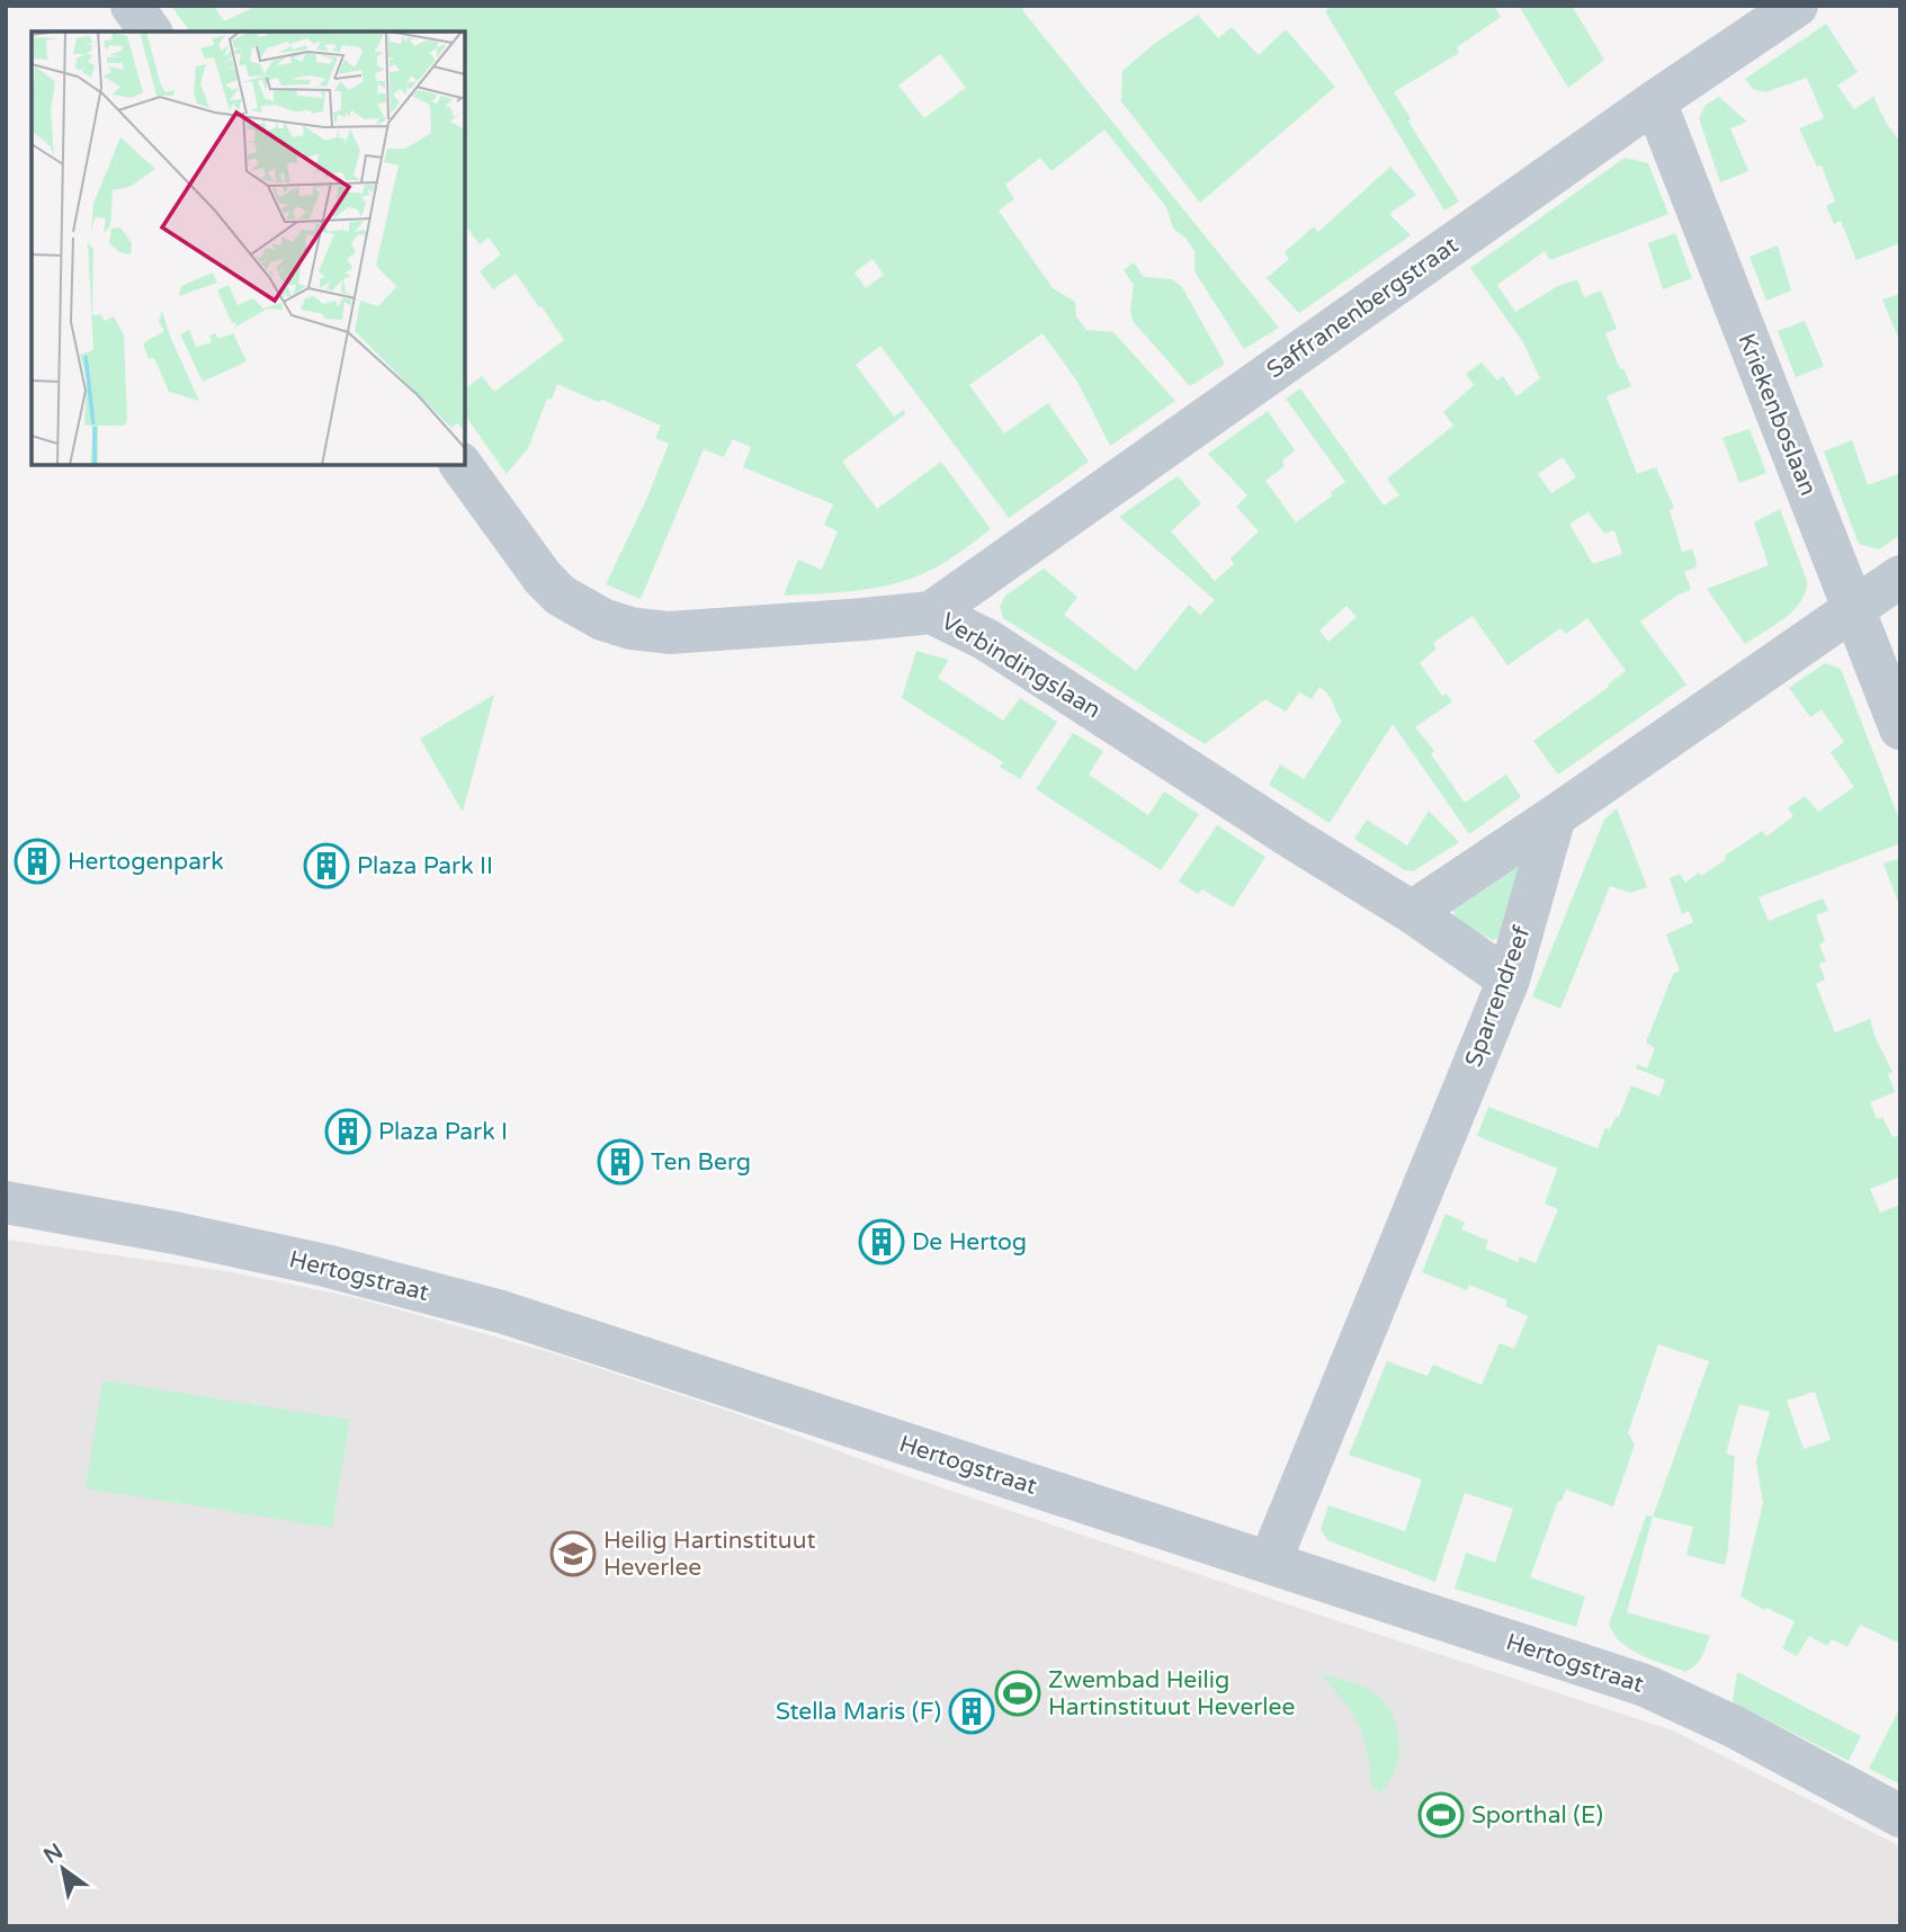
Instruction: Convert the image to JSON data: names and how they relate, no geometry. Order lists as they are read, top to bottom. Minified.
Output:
{"streets":{"street":["Saffranenbergstraat","Kriekenboslaan","Verbindingslaan","Sparrendreef","Hertogstraat"]},"crossings":[["Saffranenbergstraat","Kriekenboslaan"],["Saffranenbergstraat","Verbindingslaan"],["Verbindingslaan","Sparrendreef"],["Sparrendreef","Hertogstraat"]],"places":{"building":["Hertogenpark","Plaza Park II","Plaza Park I","Ten Berg","De Hertog","Stella Maris (F)"],"school or university":["Heilig Hartinstituut Heverlee"],"sports":["Zwembad Heilig Hartinstituut Heverlee","Sporthal (E)"]},"north":"top left"}
